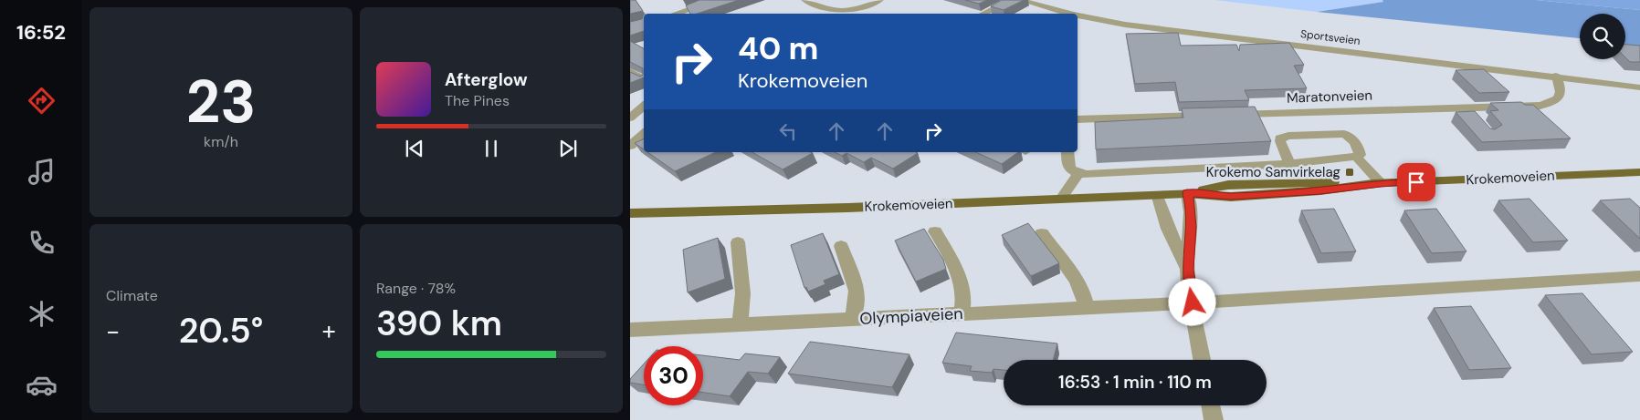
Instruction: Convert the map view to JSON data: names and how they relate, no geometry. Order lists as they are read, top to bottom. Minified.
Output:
{"streets":{"main road":["Krokemoveien"],"street":["Sportsveien","Maratonveien","Olympiaveien"]},"crossings":[["Sportsveien","Maratonveien"]],"places":{"transit":["Krokemo Samvirkelag"]},"page":{"tabs":"16:52","tile":[["23","km/h"],"Climate",["Range · 78%","390 km"]],"turn":["40 m","Krokemoveien"],"song":["Afterglow","The Pines"],"heat":["−","20.5°","+"],"limit":"30","trip":"16:53 · 1 min · 110 m"}}
